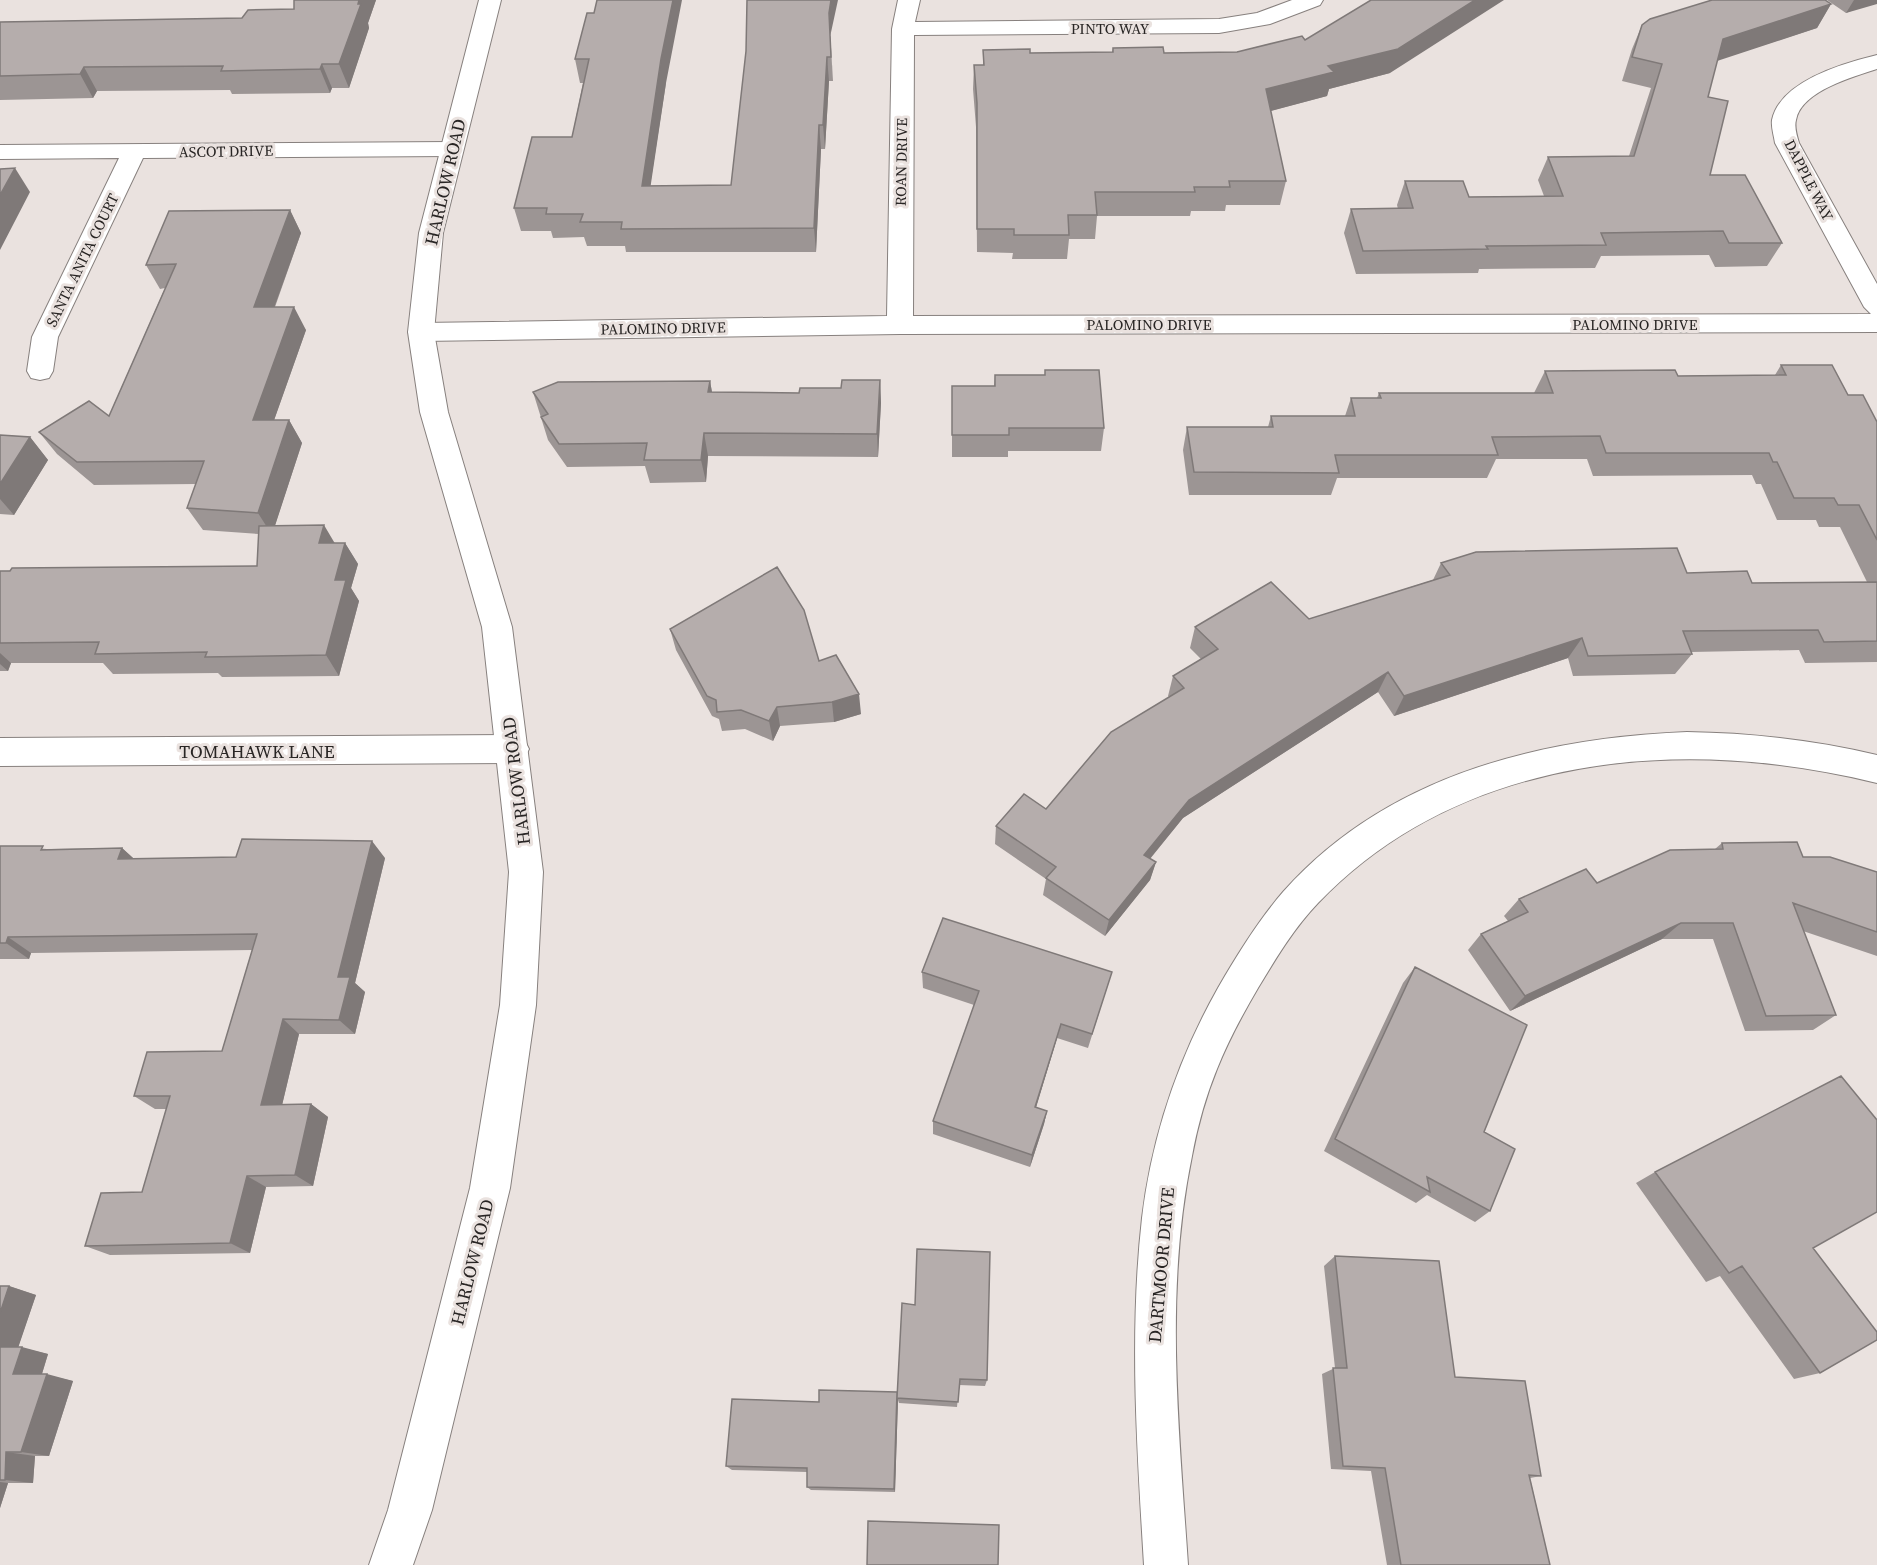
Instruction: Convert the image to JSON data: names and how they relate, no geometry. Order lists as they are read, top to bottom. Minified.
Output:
{"streets":{"street":["PINTO WAY","ASCOT DRIVE","ROAN DRIVE","DAPPLE WAY","HARLOW ROAD","SANTA ANITA COURT","PALOMINO DRIVE","TOMAHAWK LANE","DARTMOOR DRIVE"]},"crossings":[["PINTO WAY","ROAN DRIVE"],["ASCOT DRIVE","HARLOW ROAD"],["ASCOT DRIVE","SANTA ANITA COURT"],["ROAN DRIVE","PALOMINO DRIVE"],["HARLOW ROAD","PALOMINO DRIVE"],["HARLOW ROAD","TOMAHAWK LANE"]]}
